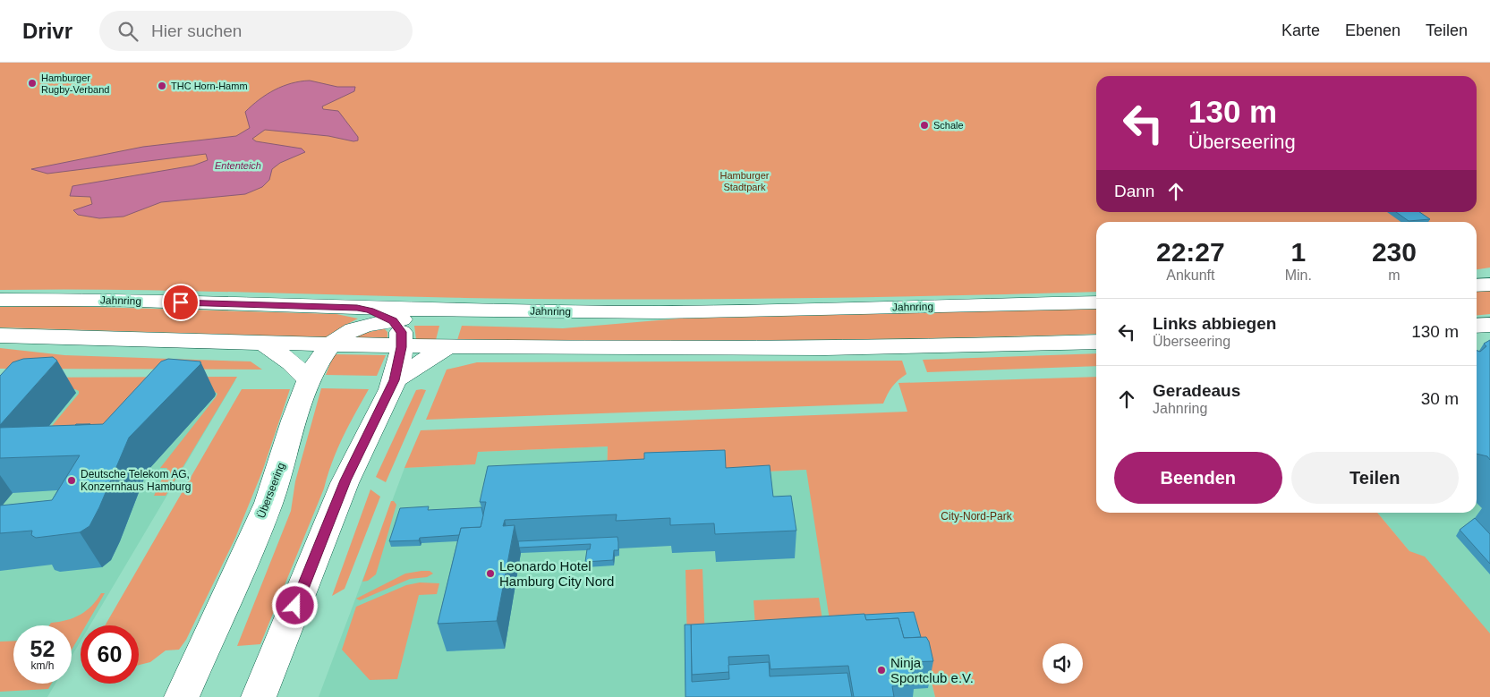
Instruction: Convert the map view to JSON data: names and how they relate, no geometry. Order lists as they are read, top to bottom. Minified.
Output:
{"streets":{"main road":["Jahnring","Überseering"]},"crossings":[["Jahnring","Überseering"]],"water":["Ententeich"],"parks":["Hamburger Stadtpark","City-Nord-Park"],"places":["Hamburger Rugby-Verband","THC Horn-Hamm","Schale","Deutsche Telekom AG, Konzernhaus Hamburg","Leonardo Hotel Hamburg City Nord","Ninja Sportclub e.V."],"page":{"header":"Drivr","search":"Hier suchen","nav":["Karte","Ebenen","Teilen"],"turn":["130 m","Überseering"],"then":"Dann","eta":["22:27","Ankunft","1","Min.","230","m"],"list":[{"name":"Links abbiegen","note":"Überseering","value":"130 m"},{"name":"Geradeaus","note":"Jahnring","value":"30 m"}],"buttons":["Beenden","Teilen"],"speed":"52 km/h","limit":"60"}}
